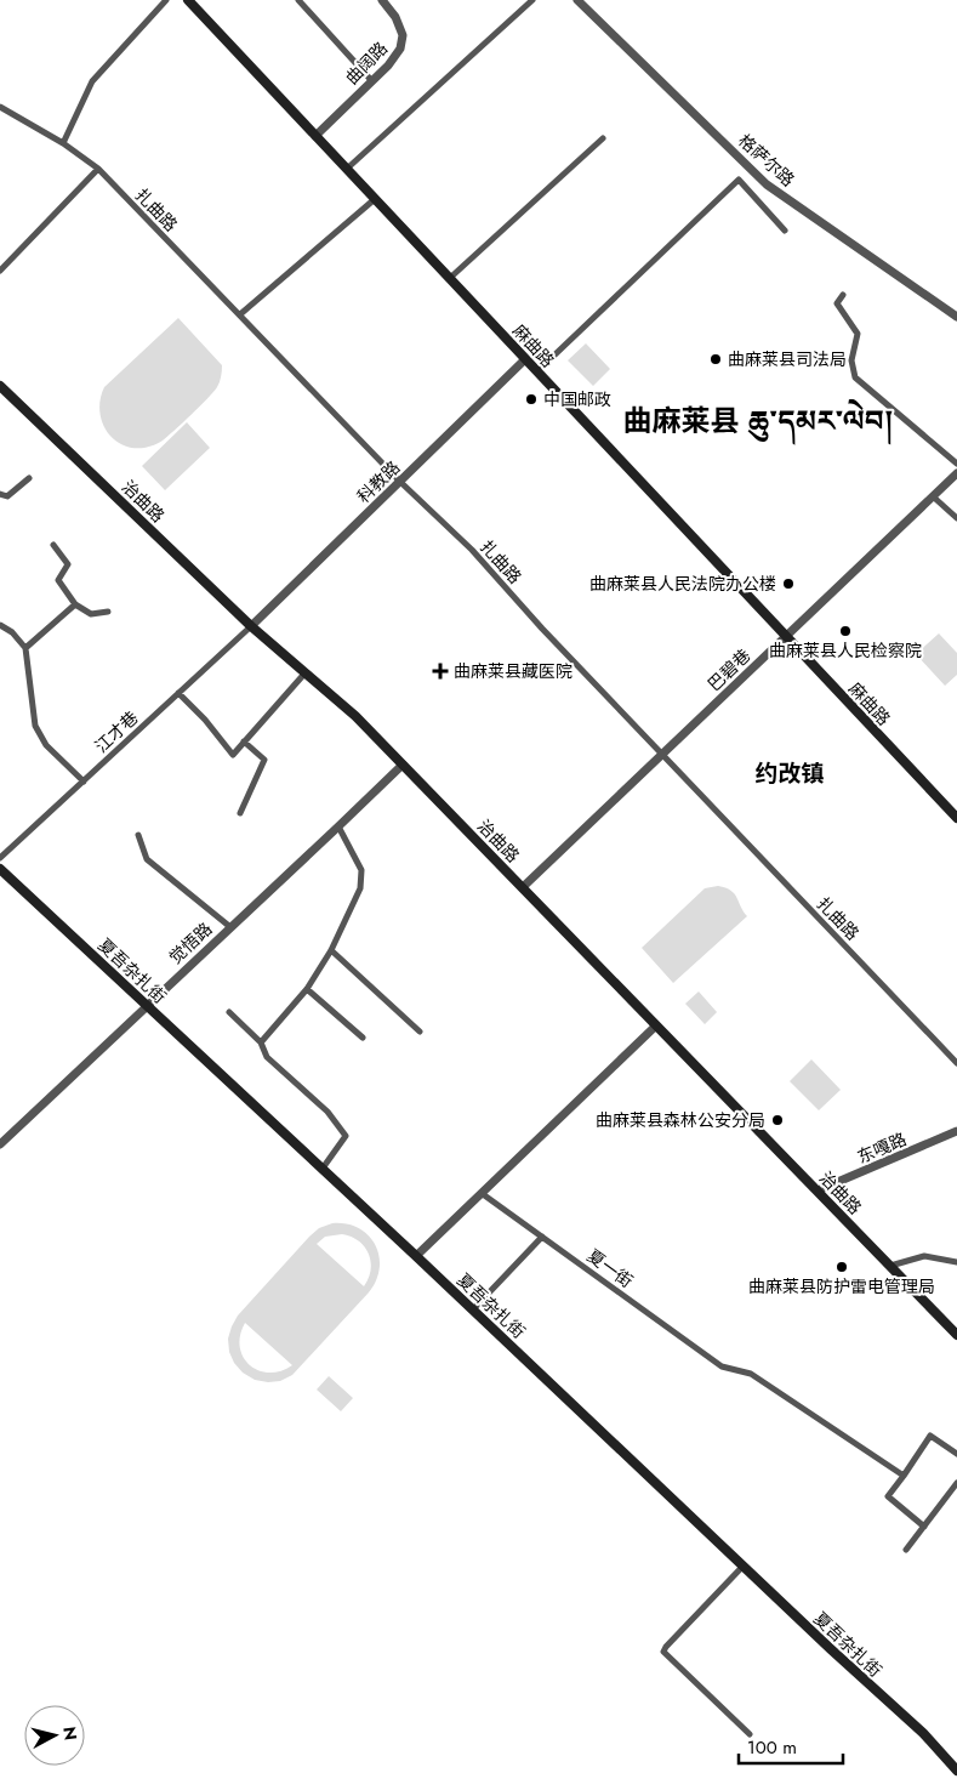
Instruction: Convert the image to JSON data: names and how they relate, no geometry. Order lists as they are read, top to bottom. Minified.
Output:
{"streets":{"main road":["麻曲路","治曲路","夏吾杂扎街"],"street":["曲阔路","格萨尔路","扎曲路","科教路","巴碧巷","江才巷","觉悟路","东嘎路","夏一街"]},"crossings":[["曲阔路","麻曲路"],["扎曲路","科教路"],["扎曲路","巴碧巷"],["麻曲路","科教路"],["麻曲路","巴碧巷"],["科教路","治曲路"],["科教路","江才巷"],["治曲路","巴碧巷"],["治曲路","江才巷"],["治曲路","觉悟路"],["治曲路","东嘎路"],["觉悟路","夏吾杂扎街"]],"districts":["曲麻莱县 ཆུ་དམར་ལེབ།","约改镇"],"places":{"other":["曲麻莱县司法局","中国邮政","曲麻莱县人民法院办公楼","曲麻莱县人民检察院","曲麻莱县森林公安分局","曲麻莱县防护雷电管理局"],"health":["曲麻莱县藏医院"]},"scale_bar":"100 m","north":"right"}
